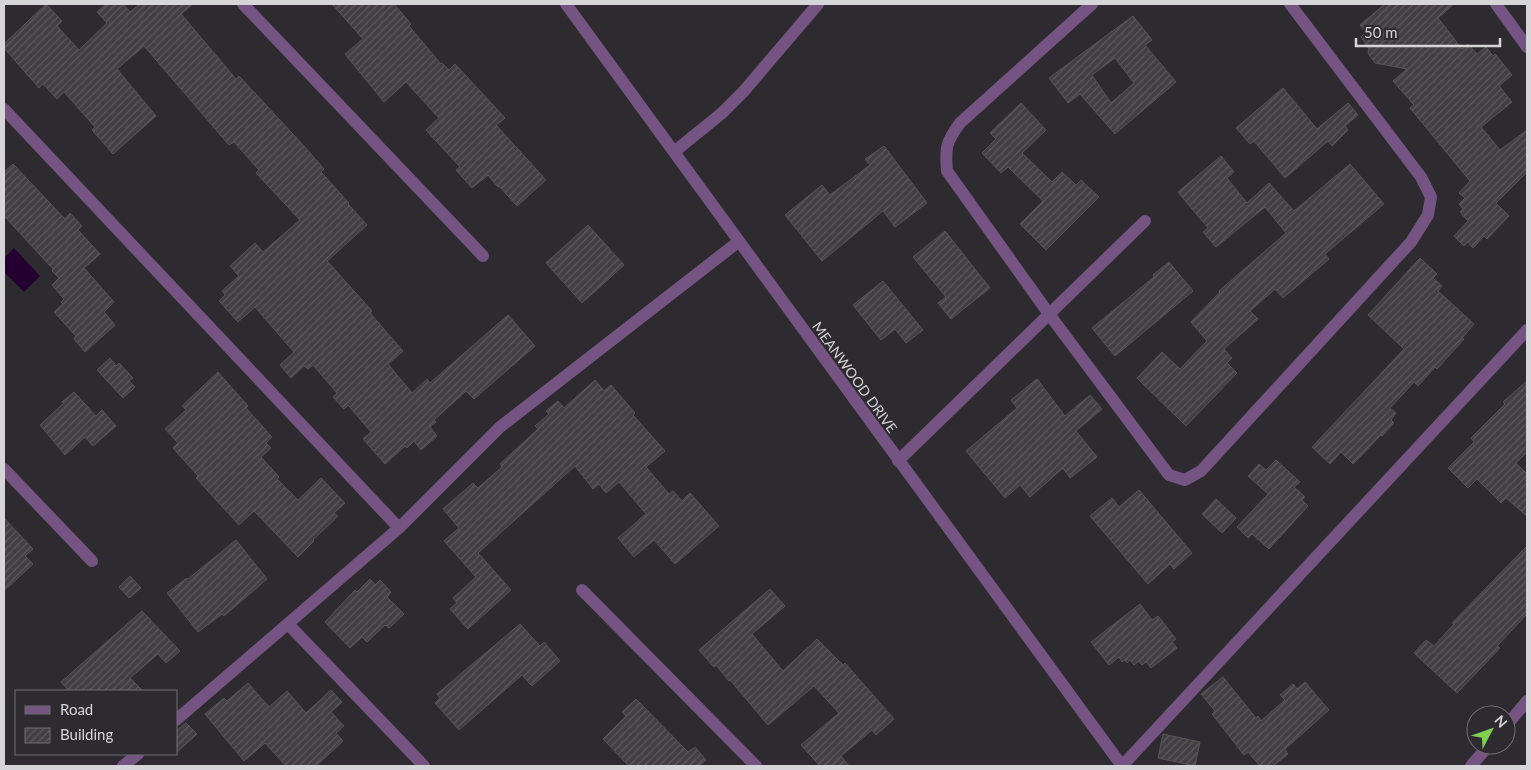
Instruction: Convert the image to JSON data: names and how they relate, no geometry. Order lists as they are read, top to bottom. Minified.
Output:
{"streets":{"street":["MEANWOOD DRIVE"]},"legend":["Road","Building"],"scale_bar":"50 m","north":"top right"}
